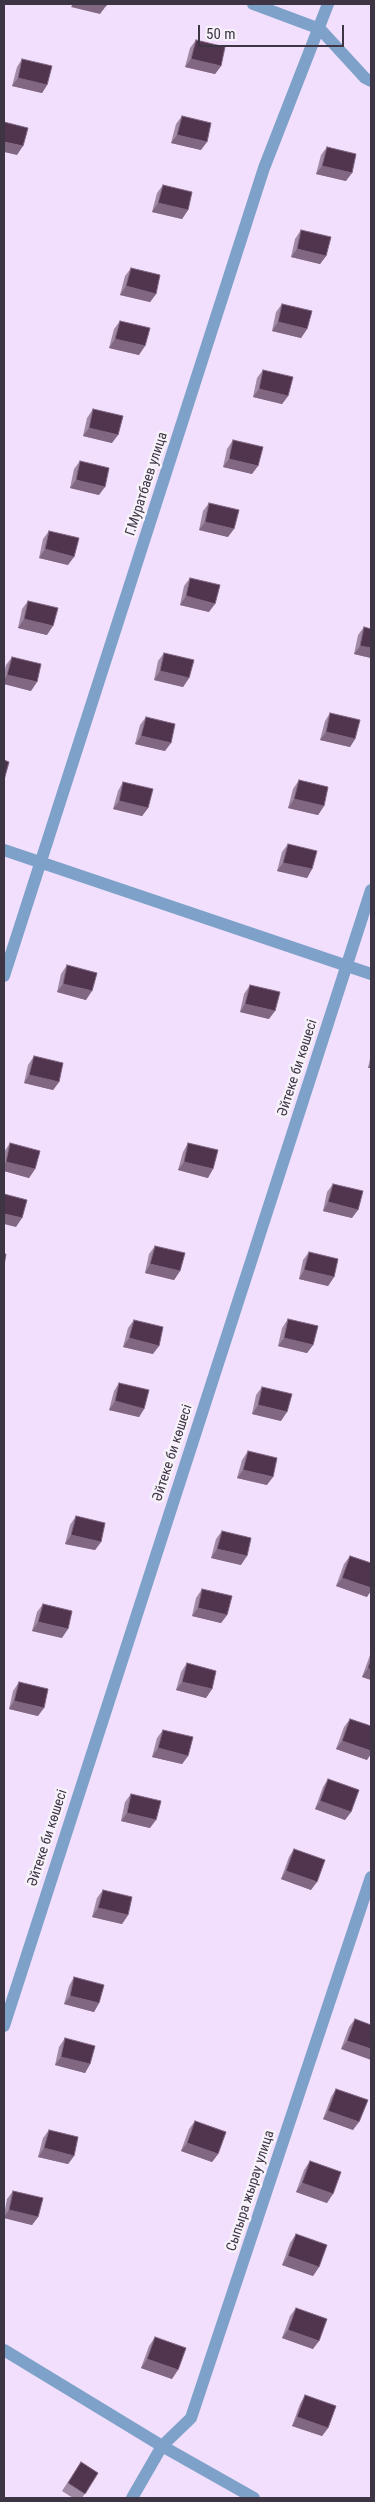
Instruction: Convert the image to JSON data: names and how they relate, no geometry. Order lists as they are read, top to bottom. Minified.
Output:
{"streets":{"street":["Г.Муратбаев улица","Әйтеке би көшесі","Сыпыра жырау улица"]},"scale_bar":"50 m"}
